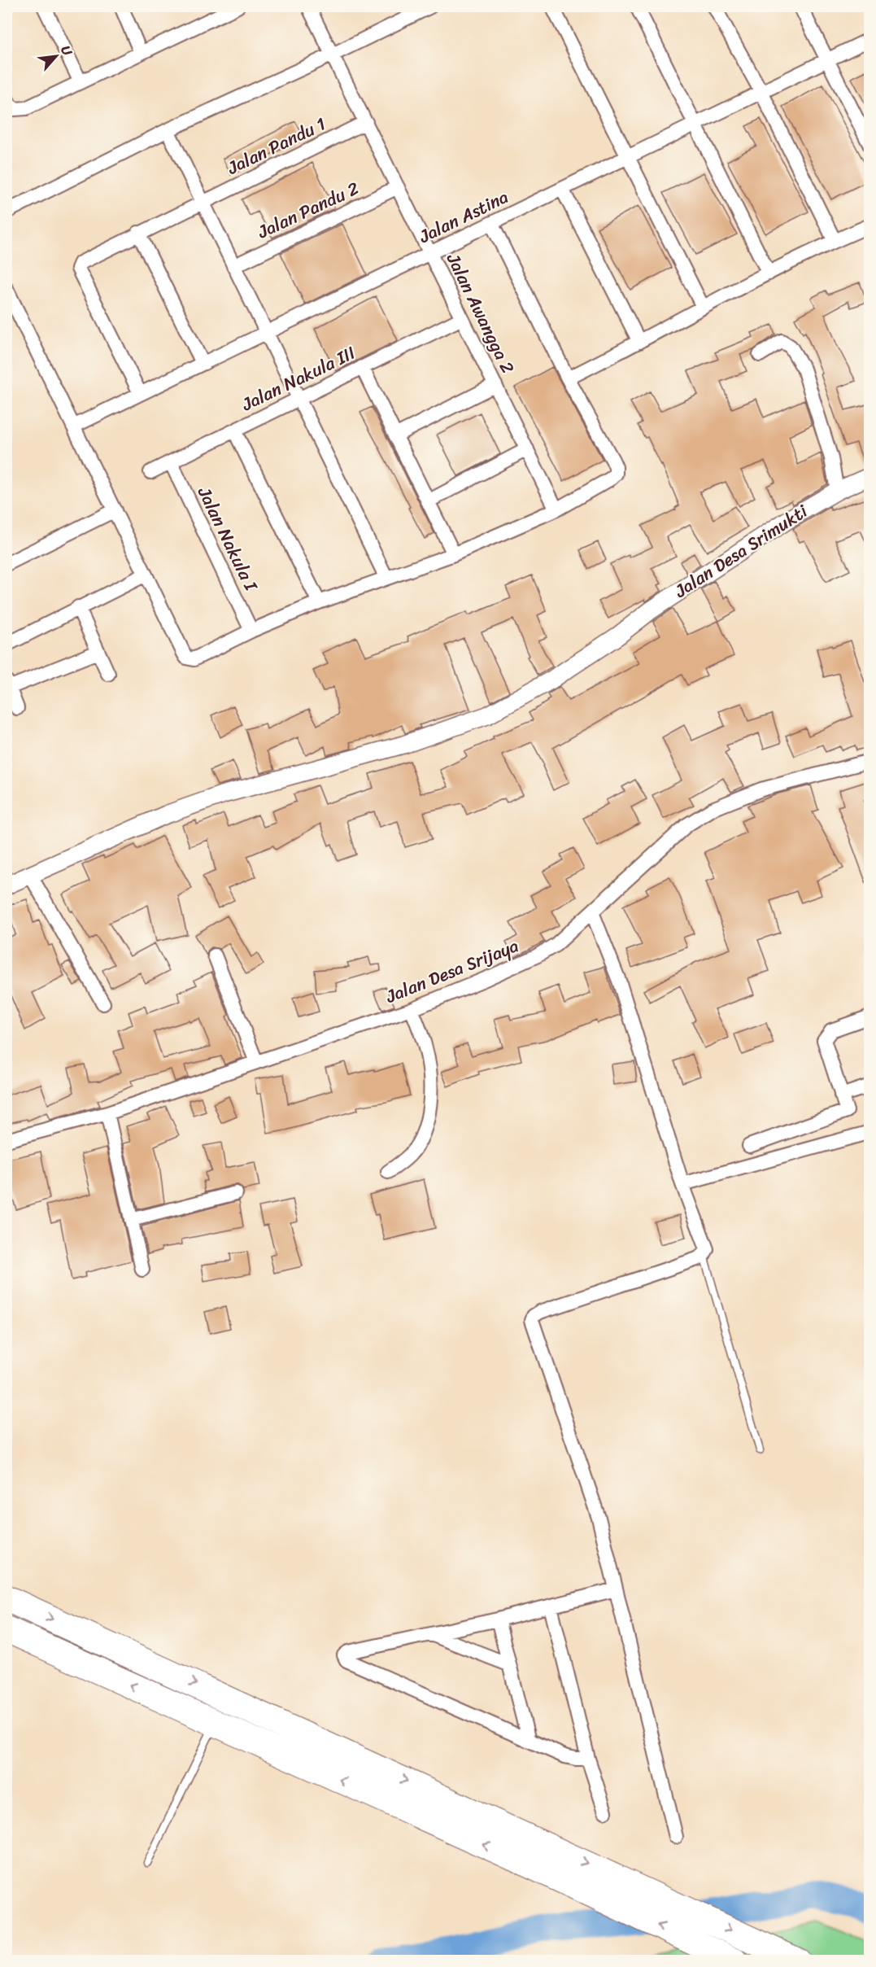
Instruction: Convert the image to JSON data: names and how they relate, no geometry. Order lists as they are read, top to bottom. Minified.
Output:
{"streets":{"street":["Jalan Pandu 1","Jalan Pandu 2","Jalan Astina","Jalan Awangga 2","Jalan Nakula III","Jalan Nakula I","Jalan Desa Srimukti","Jalan Desa Srijaya"]},"crossings":[["Jalan Pandu 1","Jalan Astina"],["Jalan Pandu 1","Jalan Awangga 2"],["Jalan Pandu 2","Jalan Awangga 2"],["Jalan Astina","Jalan Awangga 2"],["Jalan Awangga 2","Jalan Nakula III"],["Jalan Nakula III","Jalan Nakula I"]],"north":"top right"}
